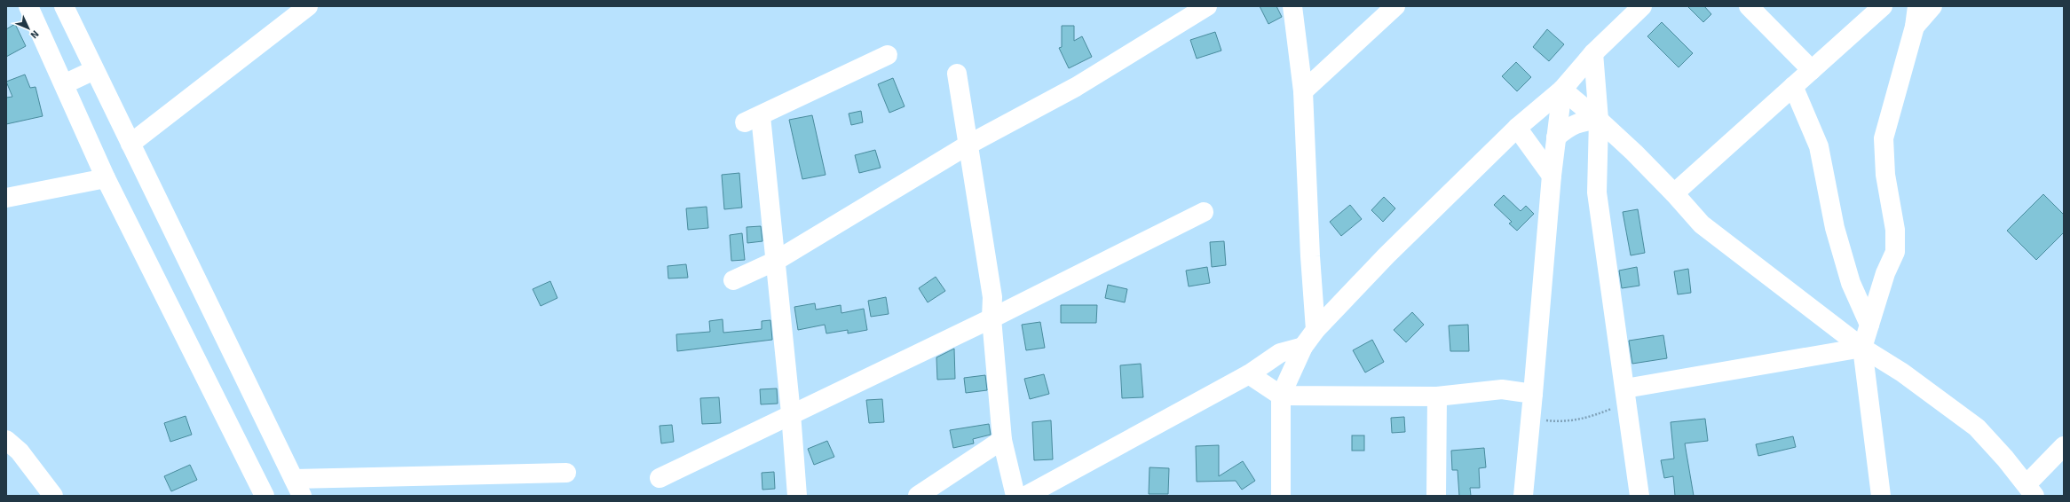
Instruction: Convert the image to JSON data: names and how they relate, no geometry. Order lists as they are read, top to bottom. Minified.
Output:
{"north":"bottom right"}
